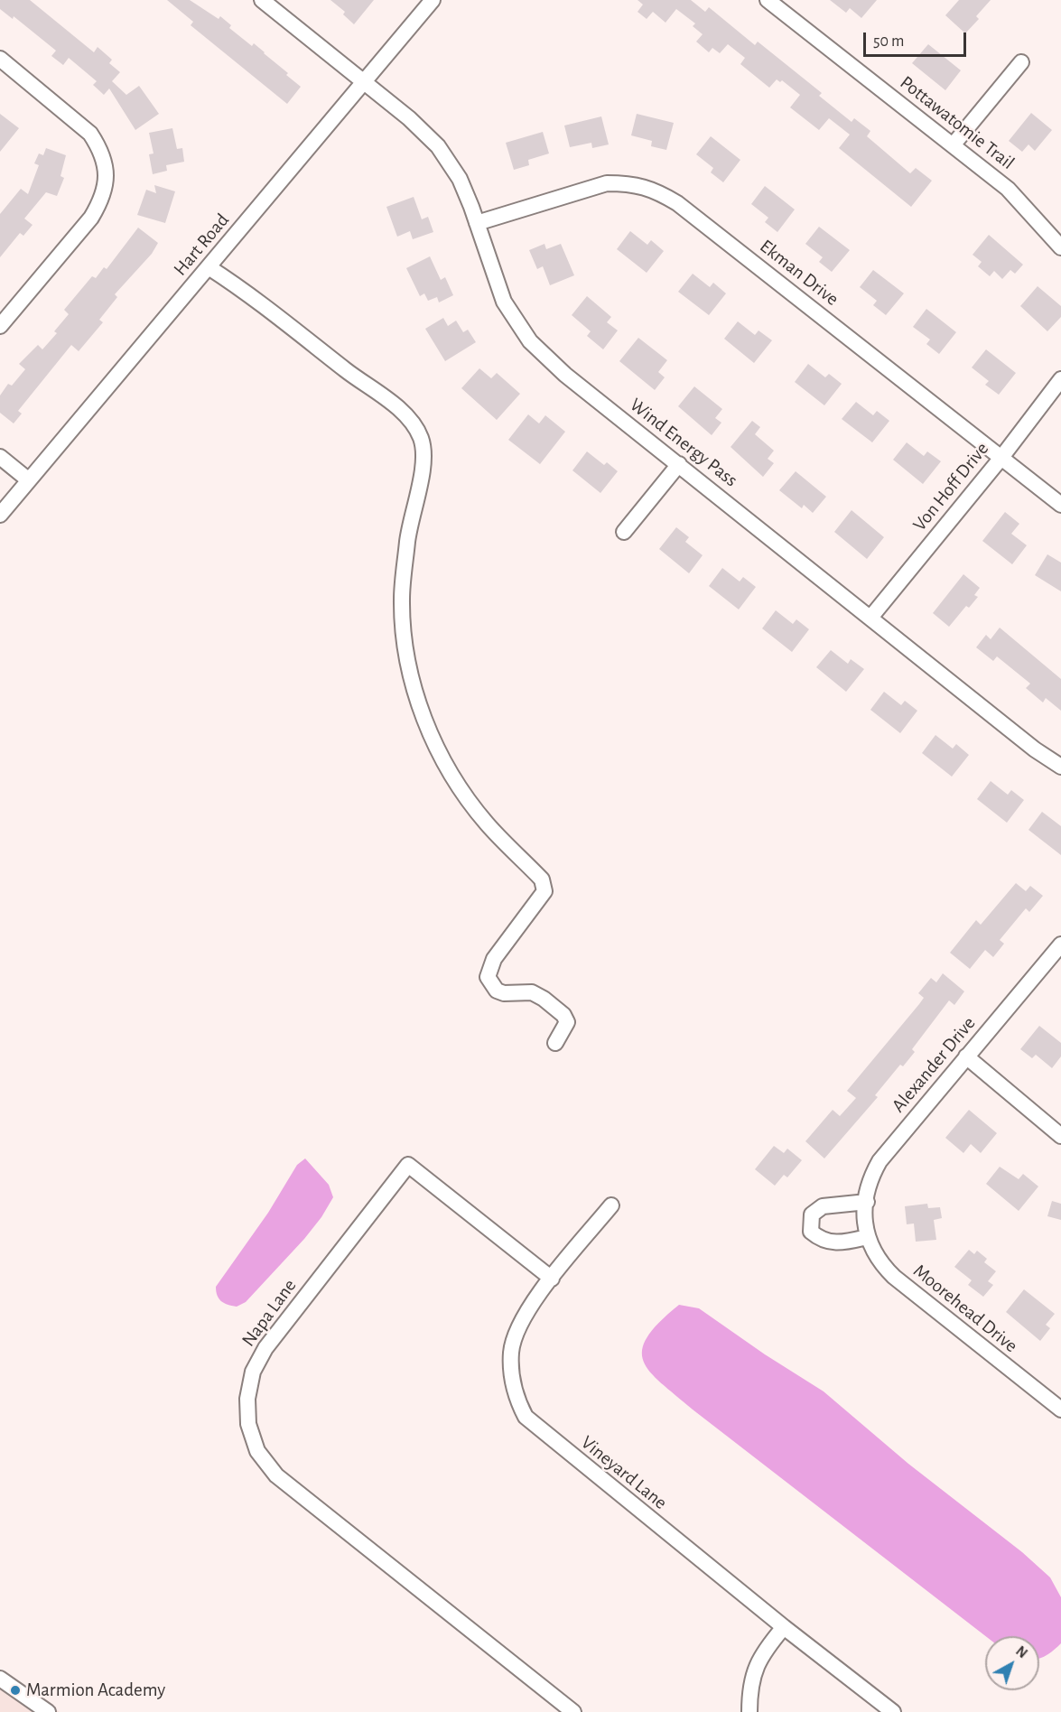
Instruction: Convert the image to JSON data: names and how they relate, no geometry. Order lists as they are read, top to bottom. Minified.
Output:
{"streets":{"street":["Pottawatomie Trail","Hart Road","Ekman Drive","Wind Energy Pass","Von Hoff Drive","Alexander Drive","Moorehead Drive","Napa Lane","Vineyard Lane"]},"crossings":[["Hart Road","Wind Energy Pass"],["Ekman Drive","Wind Energy Pass"],["Ekman Drive","Von Hoff Drive"],["Wind Energy Pass","Von Hoff Drive"],["Alexander Drive","Moorehead Drive"],["Napa Lane","Vineyard Lane"]],"places":["Marmion Academy"],"scale_bar":"50 m","north":"top right"}
